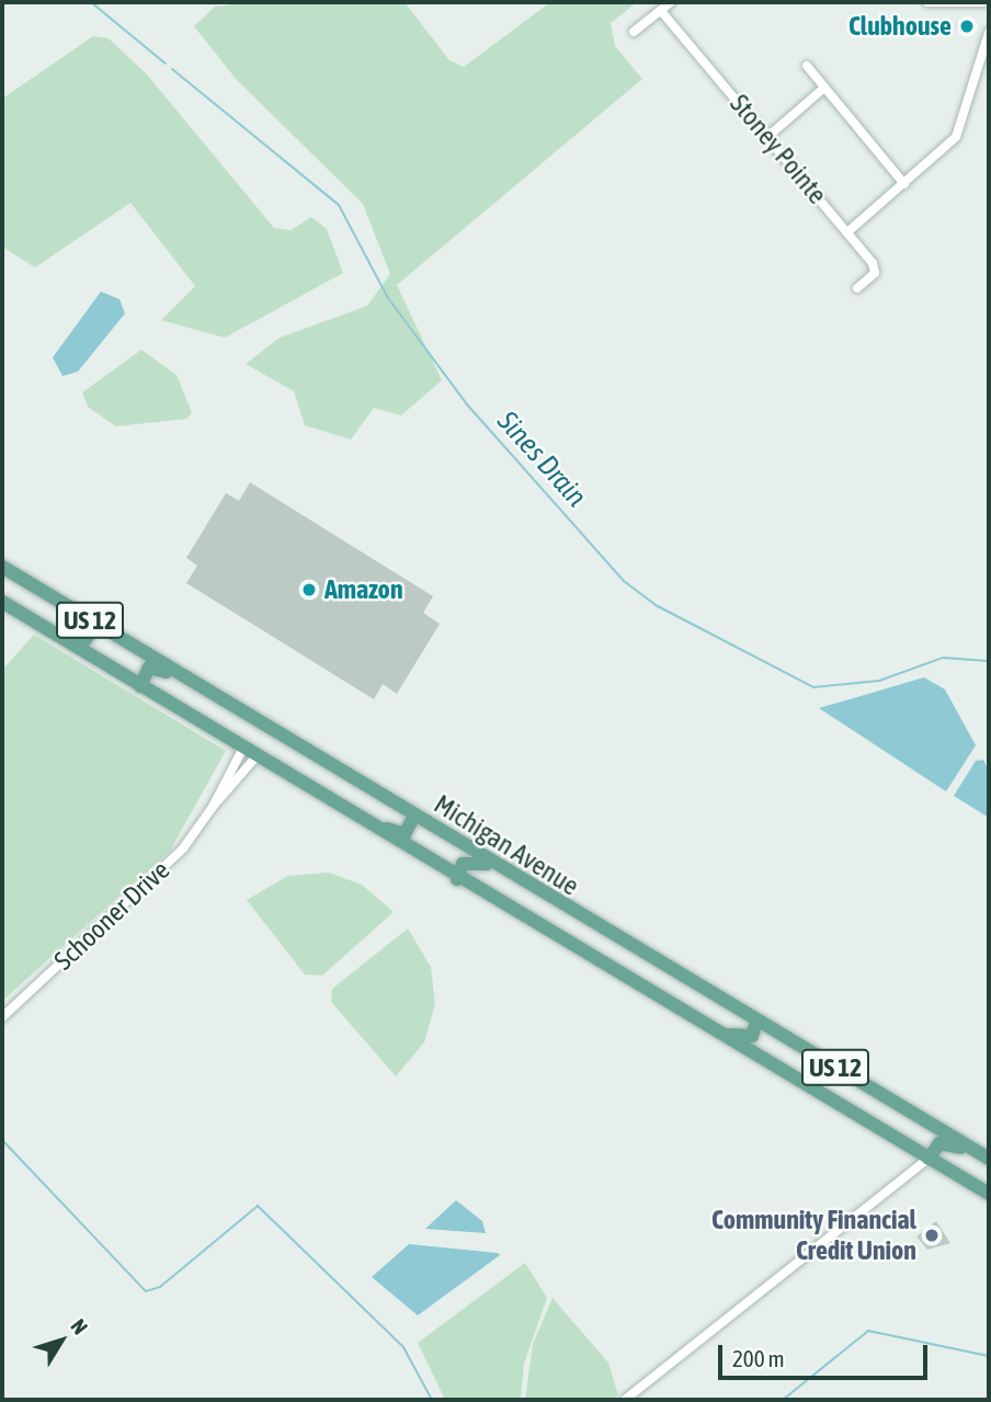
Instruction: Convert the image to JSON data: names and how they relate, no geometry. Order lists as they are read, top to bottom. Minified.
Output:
{"streets":{"main road":["US 12","Michigan Avenue"],"street":["Stoney Pointe","Schooner Drive"]},"crossings":[["Michigan Avenue","Schooner Drive"]],"water":["Sines Drain"],"places":["Clubhouse","Amazon","Community Financial Credit Union"],"scale_bar":"200 m","north":"top right"}
